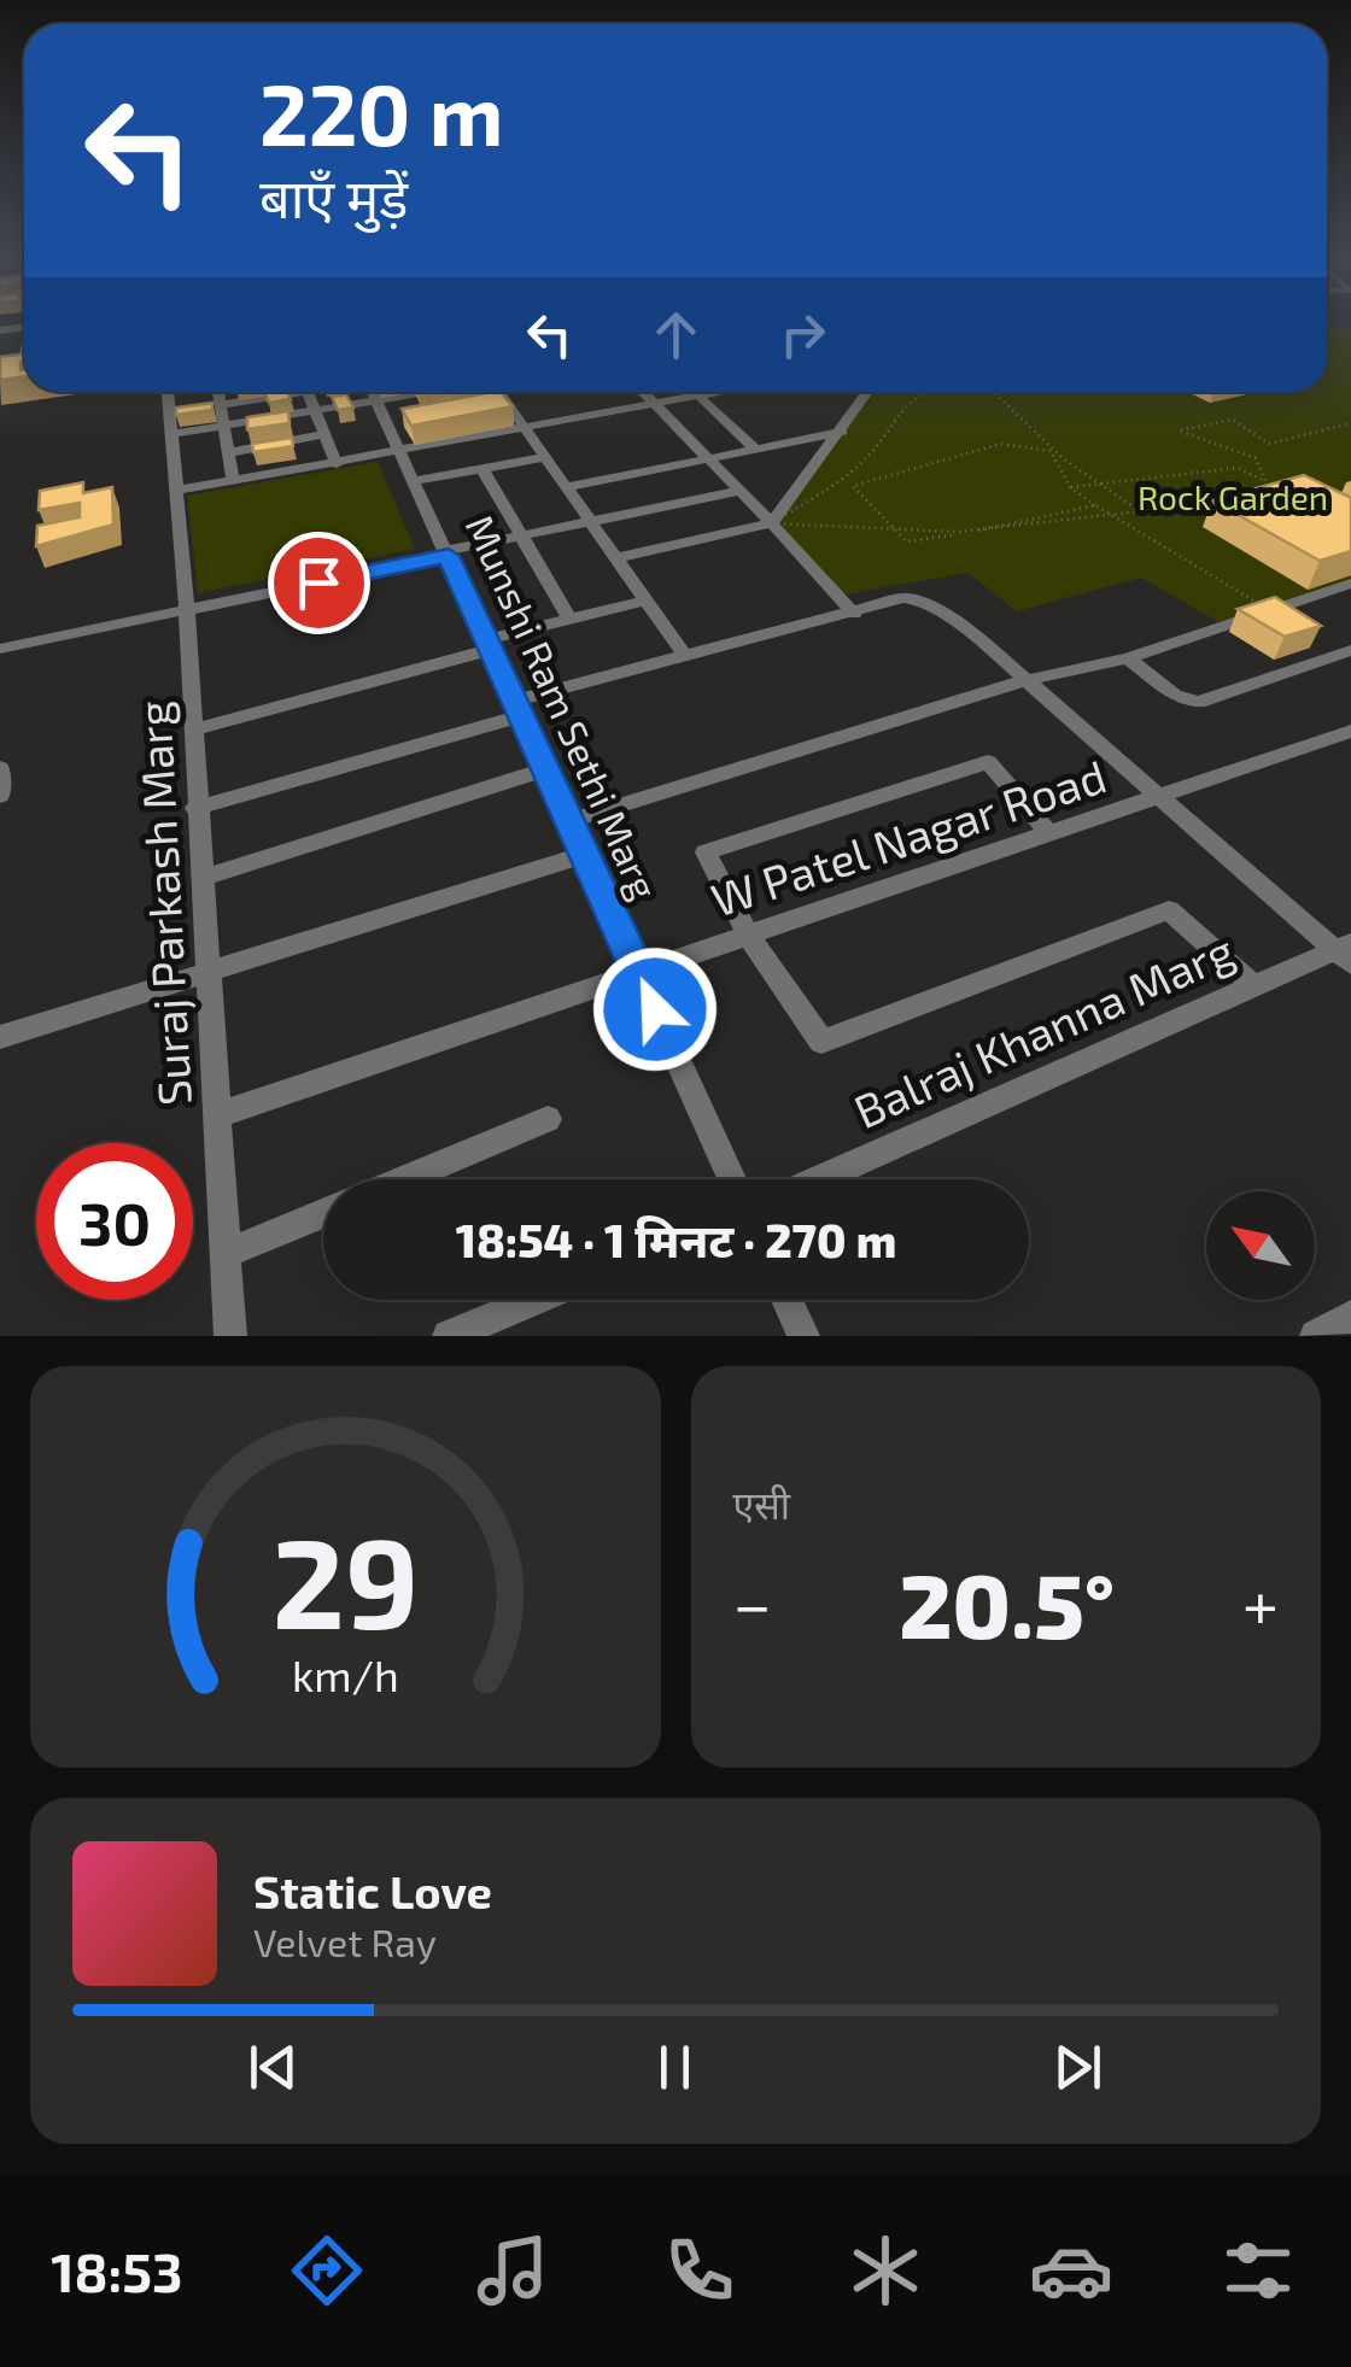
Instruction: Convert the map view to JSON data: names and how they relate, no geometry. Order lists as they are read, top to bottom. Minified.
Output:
{"streets":{"street":["Munshi Ram Sethi Marg","W Patel Nagar Road","Suraj Parkash Marg","Balraj Khanna Marg"]},"crossings":[["Munshi Ram Sethi Marg","W Patel Nagar Road"],["W Patel Nagar Road","Suraj Parkash Marg"]],"parks":["Rock Garden"],"north":"top left","page":{"turn":["220 m","बाएँ मुड़ें"],"limit":"30","trip":"18:54 · 1 मिनट · 270 m","tile":"एसी","heat":["−","20.5°","+"],"song":["Static Love","Velvet Ray"],"tabs":"18:53","gauge":["29","km/h"]}}
